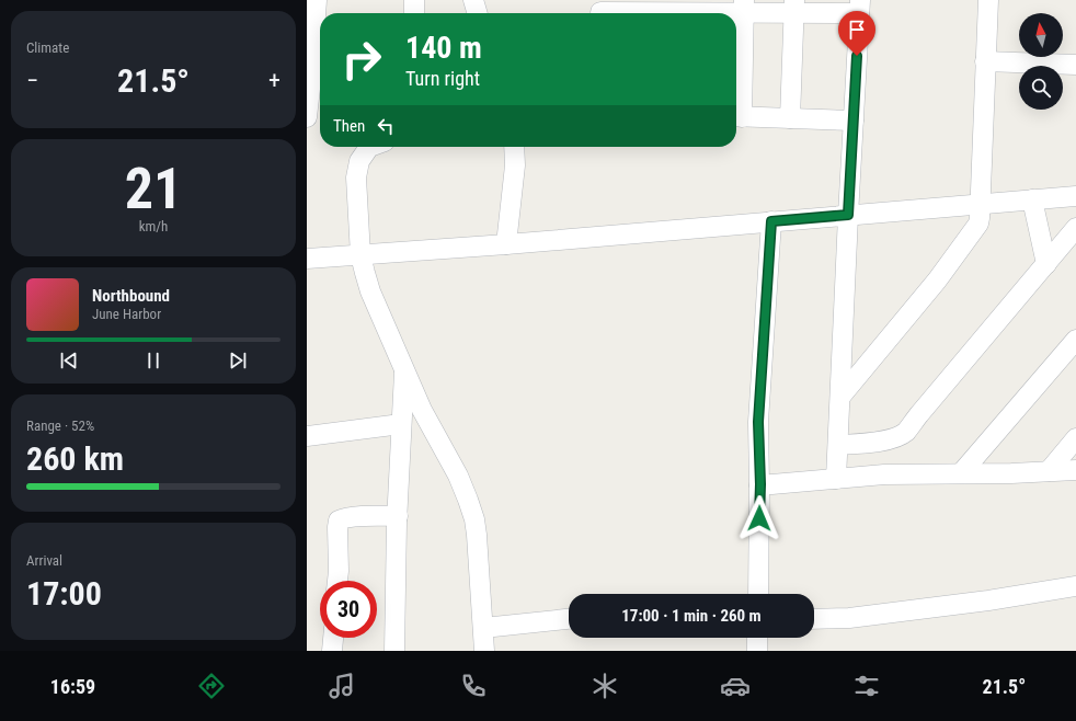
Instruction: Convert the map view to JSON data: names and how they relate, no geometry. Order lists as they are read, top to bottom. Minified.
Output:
{"north":"top","page":{"tile":["Climate",["21","km/h"],["Range · 52%","260 km"],["Arrival","17:00"]],"turn":["140 m","Turn right"],"heat":["−","21.5°","+"],"then":"Then","song":["Northbound","June Harbor"],"limit":"30","trip":"17:00 · 1 min · 260 m","tabs":["16:59","21.5°"]}}
